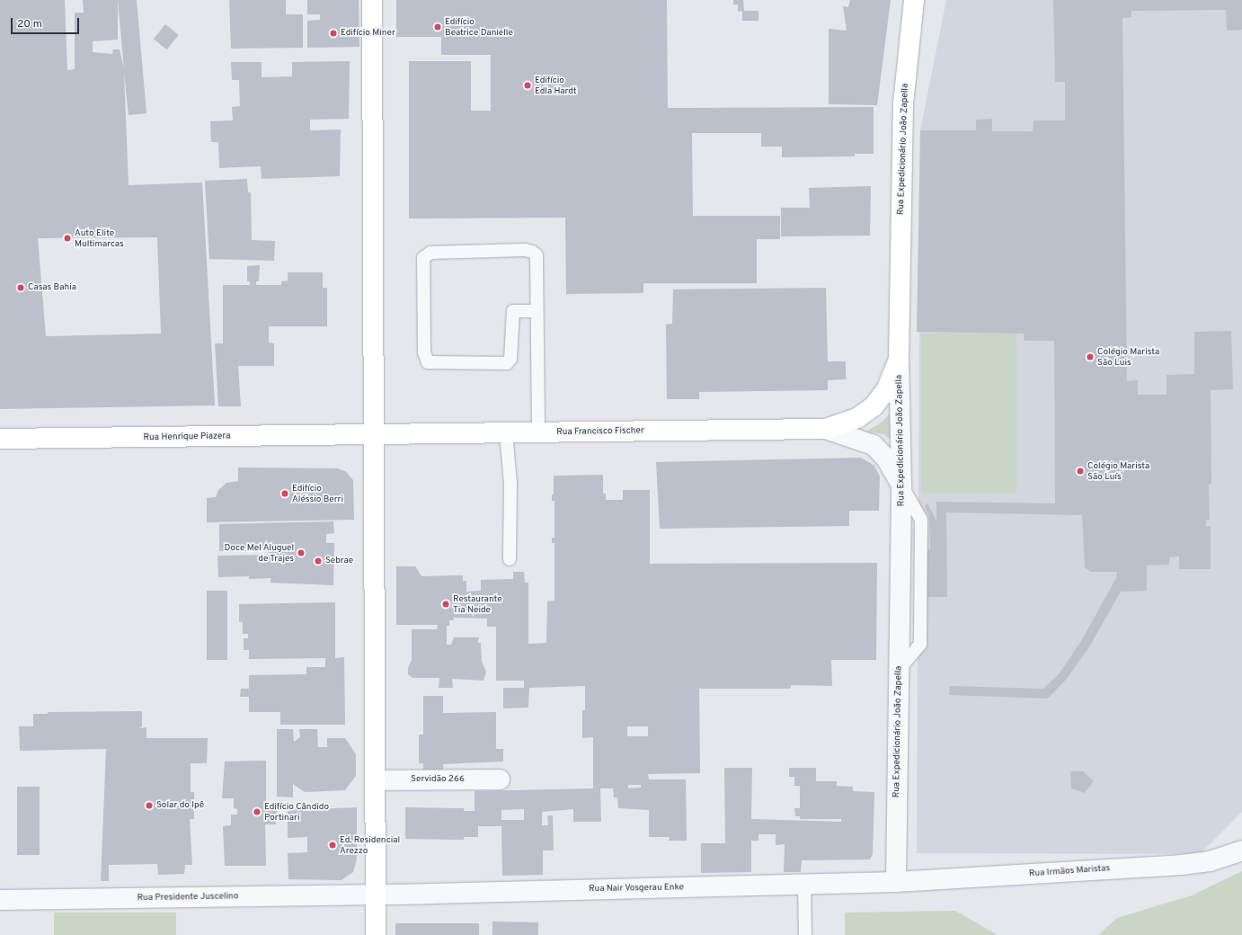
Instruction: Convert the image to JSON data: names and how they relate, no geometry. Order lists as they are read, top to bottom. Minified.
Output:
{"streets":{"main road":["Rua Expedicionário João Zapella","Rua Francisco Fischer","Rua Henrique Piazera"],"street":["Servidão 266","Rua Irmãos Maristas","Rua Nair Vosgerau Enke","Rua Presidente Juscelino"]},"crossings":[["Rua Expedicionário João Zapella","Rua Francisco Fischer"],["Rua Expedicionário João Zapella","Rua Irmãos Maristas"],["Rua Expedicionário João Zapella","Rua Nair Vosgerau Enke"],["Rua Francisco Fischer","Rua Henrique Piazera"],["Rua Irmãos Maristas","Rua Nair Vosgerau Enke"],["Rua Nair Vosgerau Enke","Rua Presidente Juscelino"]],"places":["Edifício Beatrice Danielle","Edifício Miner","Edifício Edla Hardt","Auto Elite Multimarcas","Casas Bahia","Colégio Marista São Luis","Colégio Marista São Luís","Edifício Aléssio Berri","Doce Mel Aluguel de Trajes","Sebrae","Restaurante Tia Neide","Solar do Ipê","Edifício Cândido Portinari","Ed. Residencial Arezzo"],"scale_bar":"20 m"}
